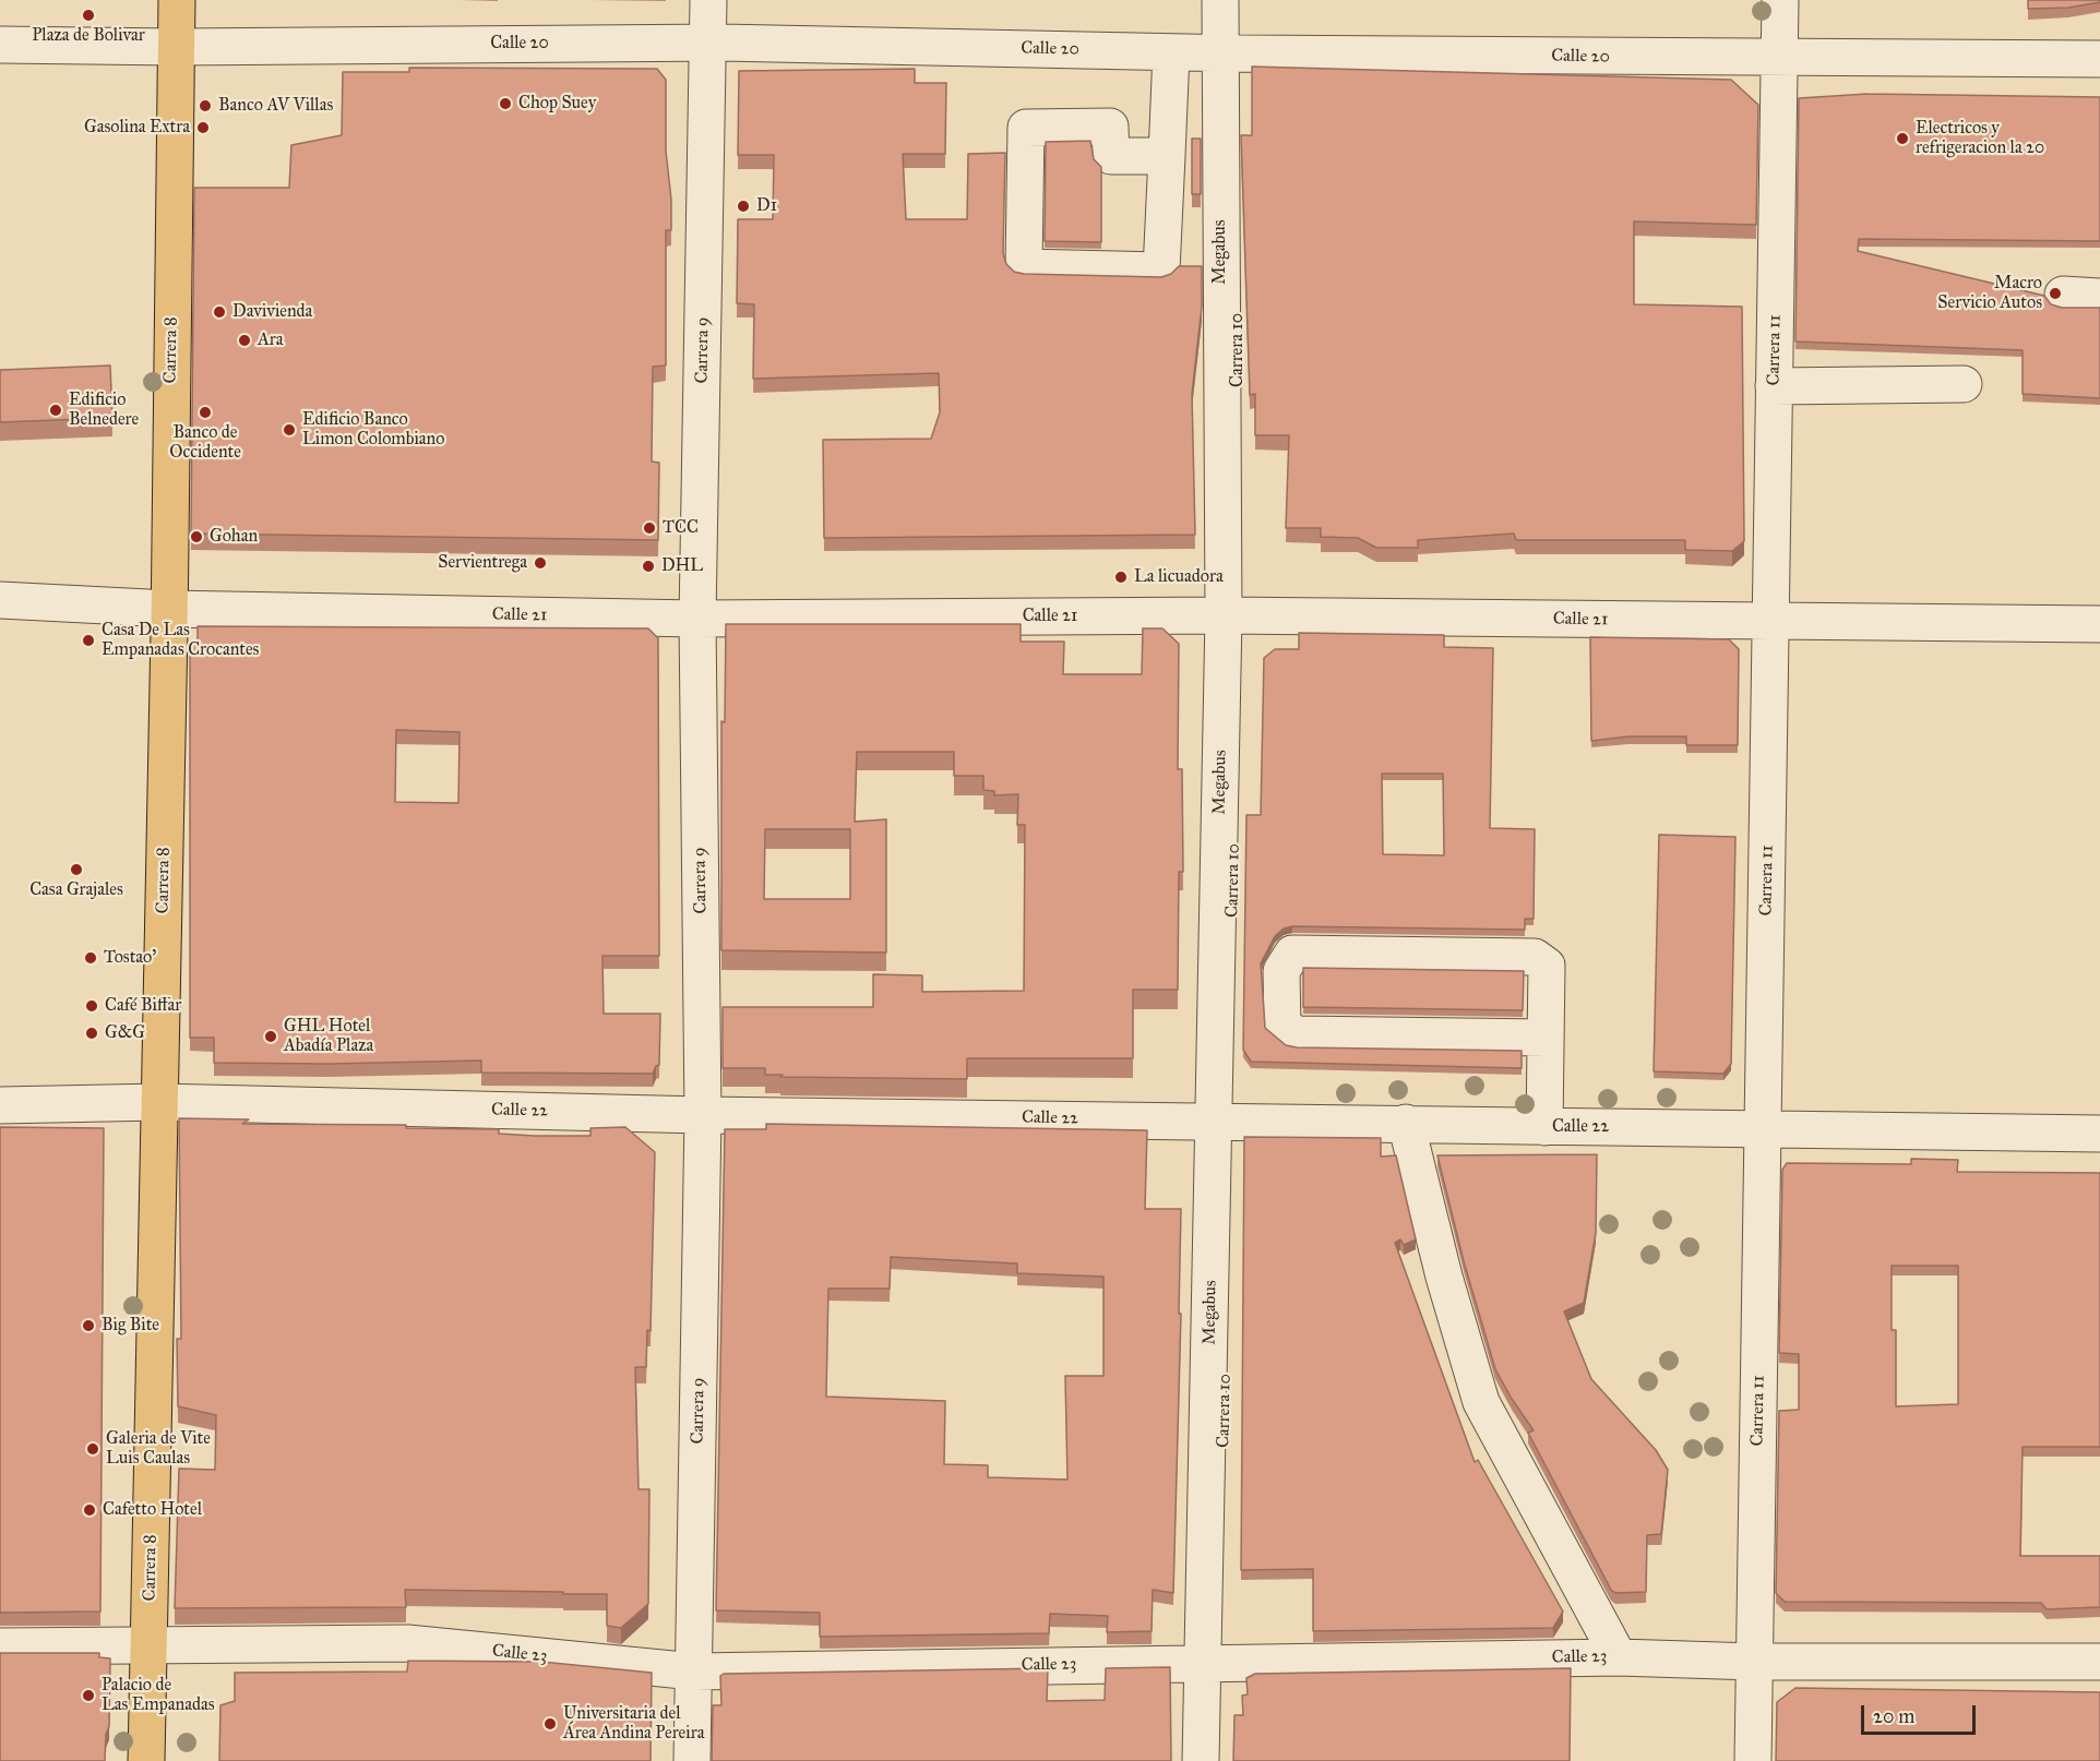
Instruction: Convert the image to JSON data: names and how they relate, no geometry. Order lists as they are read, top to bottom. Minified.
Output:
{"streets":{"main road":["Carrera 8"],"street":["Calle 20","Megabus","Carrera 9","Carrera 10","Carrera 11","Calle 21","Calle 22","Calle 23"]},"crossings":[["Calle 20","Carrera 8"],["Calle 20","Carrera 9"],["Calle 20","Carrera 10"],["Calle 20","Carrera 11"],["Megabus","Carrera 10"],["Megabus","Calle 21"],["Megabus","Calle 22"],["Megabus","Calle 23"],["Carrera 8","Calle 21"],["Carrera 8","Calle 22"],["Carrera 8","Calle 23"],["Carrera 9","Calle 21"],["Carrera 9","Calle 22"],["Carrera 9","Calle 23"],["Carrera 10","Calle 21"],["Carrera 11","Calle 21"],["Carrera 11","Calle 22"],["Carrera 11","Calle 23"]],"places":["Plaza de Bolivar","Chop Suey","Banco AV Villas","Gasolina Extra","Electricos y refrigeracion la 20","D1","Macro Servicio Autos","Davivienda","Ara","Edificio Belnedere","Banco de Occidente","Edificio Banco Limon Colombiano","TCC","Gohan","Servientrega","DHL","La licuadora","Casa De Las Empanadas Crocantes","Casa Grajales","Tostao’","Café Biffar","G&G","GHL Hotel Abadía Plaza","Big Bite","Galeria de Vite Luis Caulas","Cafetto Hotel","Palacio de Las Empanadas","Universitaria del Área Andina Pereira"],"scale_bar":"20 m"}
